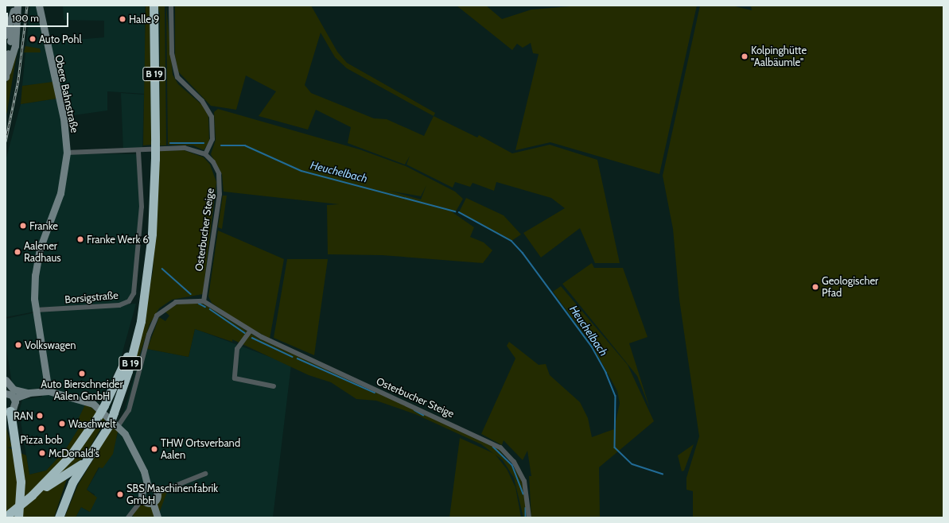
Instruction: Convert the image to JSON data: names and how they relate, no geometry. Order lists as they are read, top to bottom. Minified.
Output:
{"streets":{"highway":["B 19"],"street":["Obere Bahnstraße","Osterbucher Steige","Borsigstraße"]},"crossings":[["Obere Bahnstraße","Borsigstraße"]],"water":["Heuchelbach"],"places":["Halle 9","Auto Pohl","Kolpinghütte \"Aalbäumle\"","Franke","Franke Werk 6","Aalener Radhaus","Geologischer Pfad","Volkswagen","Auto Bierschneider Aalen GmbH","RAN","Waschwelt","Pizza bob","THW Ortsverband Aalen","McDonald's","SBS Maschinenfabrik GmbH"],"scale_bar":"100 m"}
